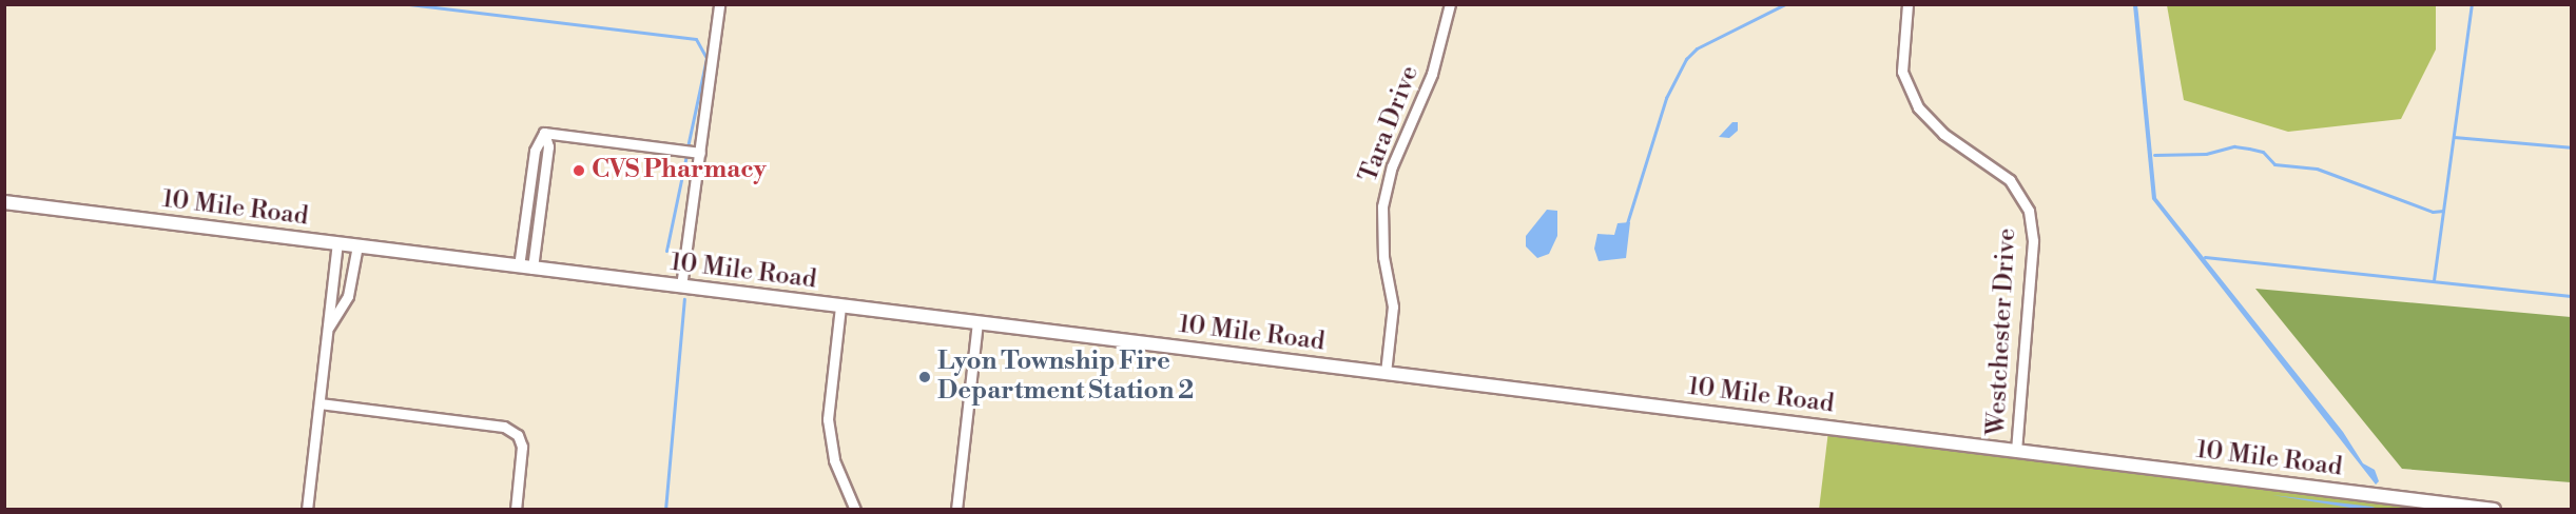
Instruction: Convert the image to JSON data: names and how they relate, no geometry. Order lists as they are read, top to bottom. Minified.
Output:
{"streets":{"main road":["10 Mile Road"],"street":["Tara Drive","Westchester Drive"]},"crossings":[["Tara Drive","10 Mile Road"],["10 Mile Road","Westchester Drive"]],"places":["CVS Pharmacy","Lyon Township Fire Department Station 2"]}
